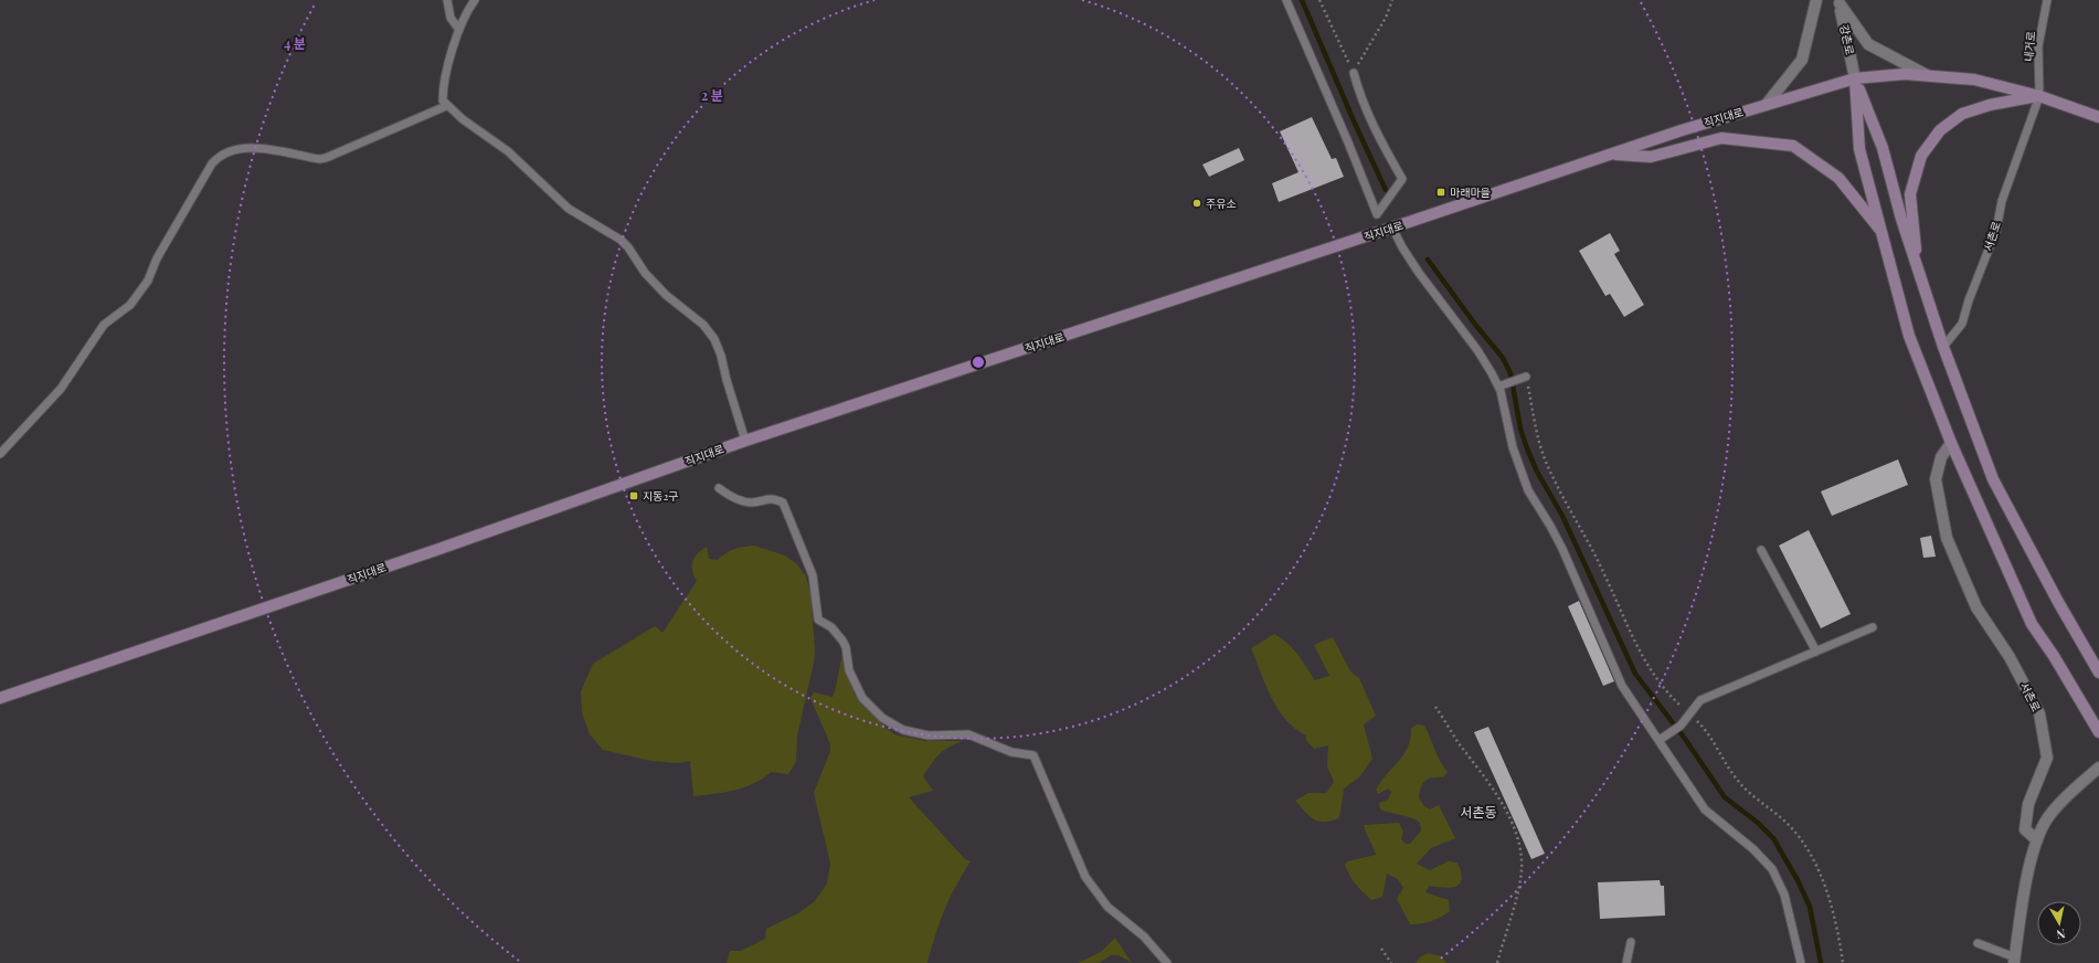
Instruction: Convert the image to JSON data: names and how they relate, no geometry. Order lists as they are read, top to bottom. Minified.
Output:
{"streets":{"main road":["직지대로"],"street":["강촌로","서촌로"],"lane":["내거로"]},"crossings":[["강촌로","직지대로"],["내거로","직지대로"],["내거로","서촌로"],["직지대로","서촌로"]],"districts":["서촌동"],"places":{"transit":["마래마을","지동2구"],"other":["주유소"]},"north":"bottom","rings":["4 분","2 분"]}
